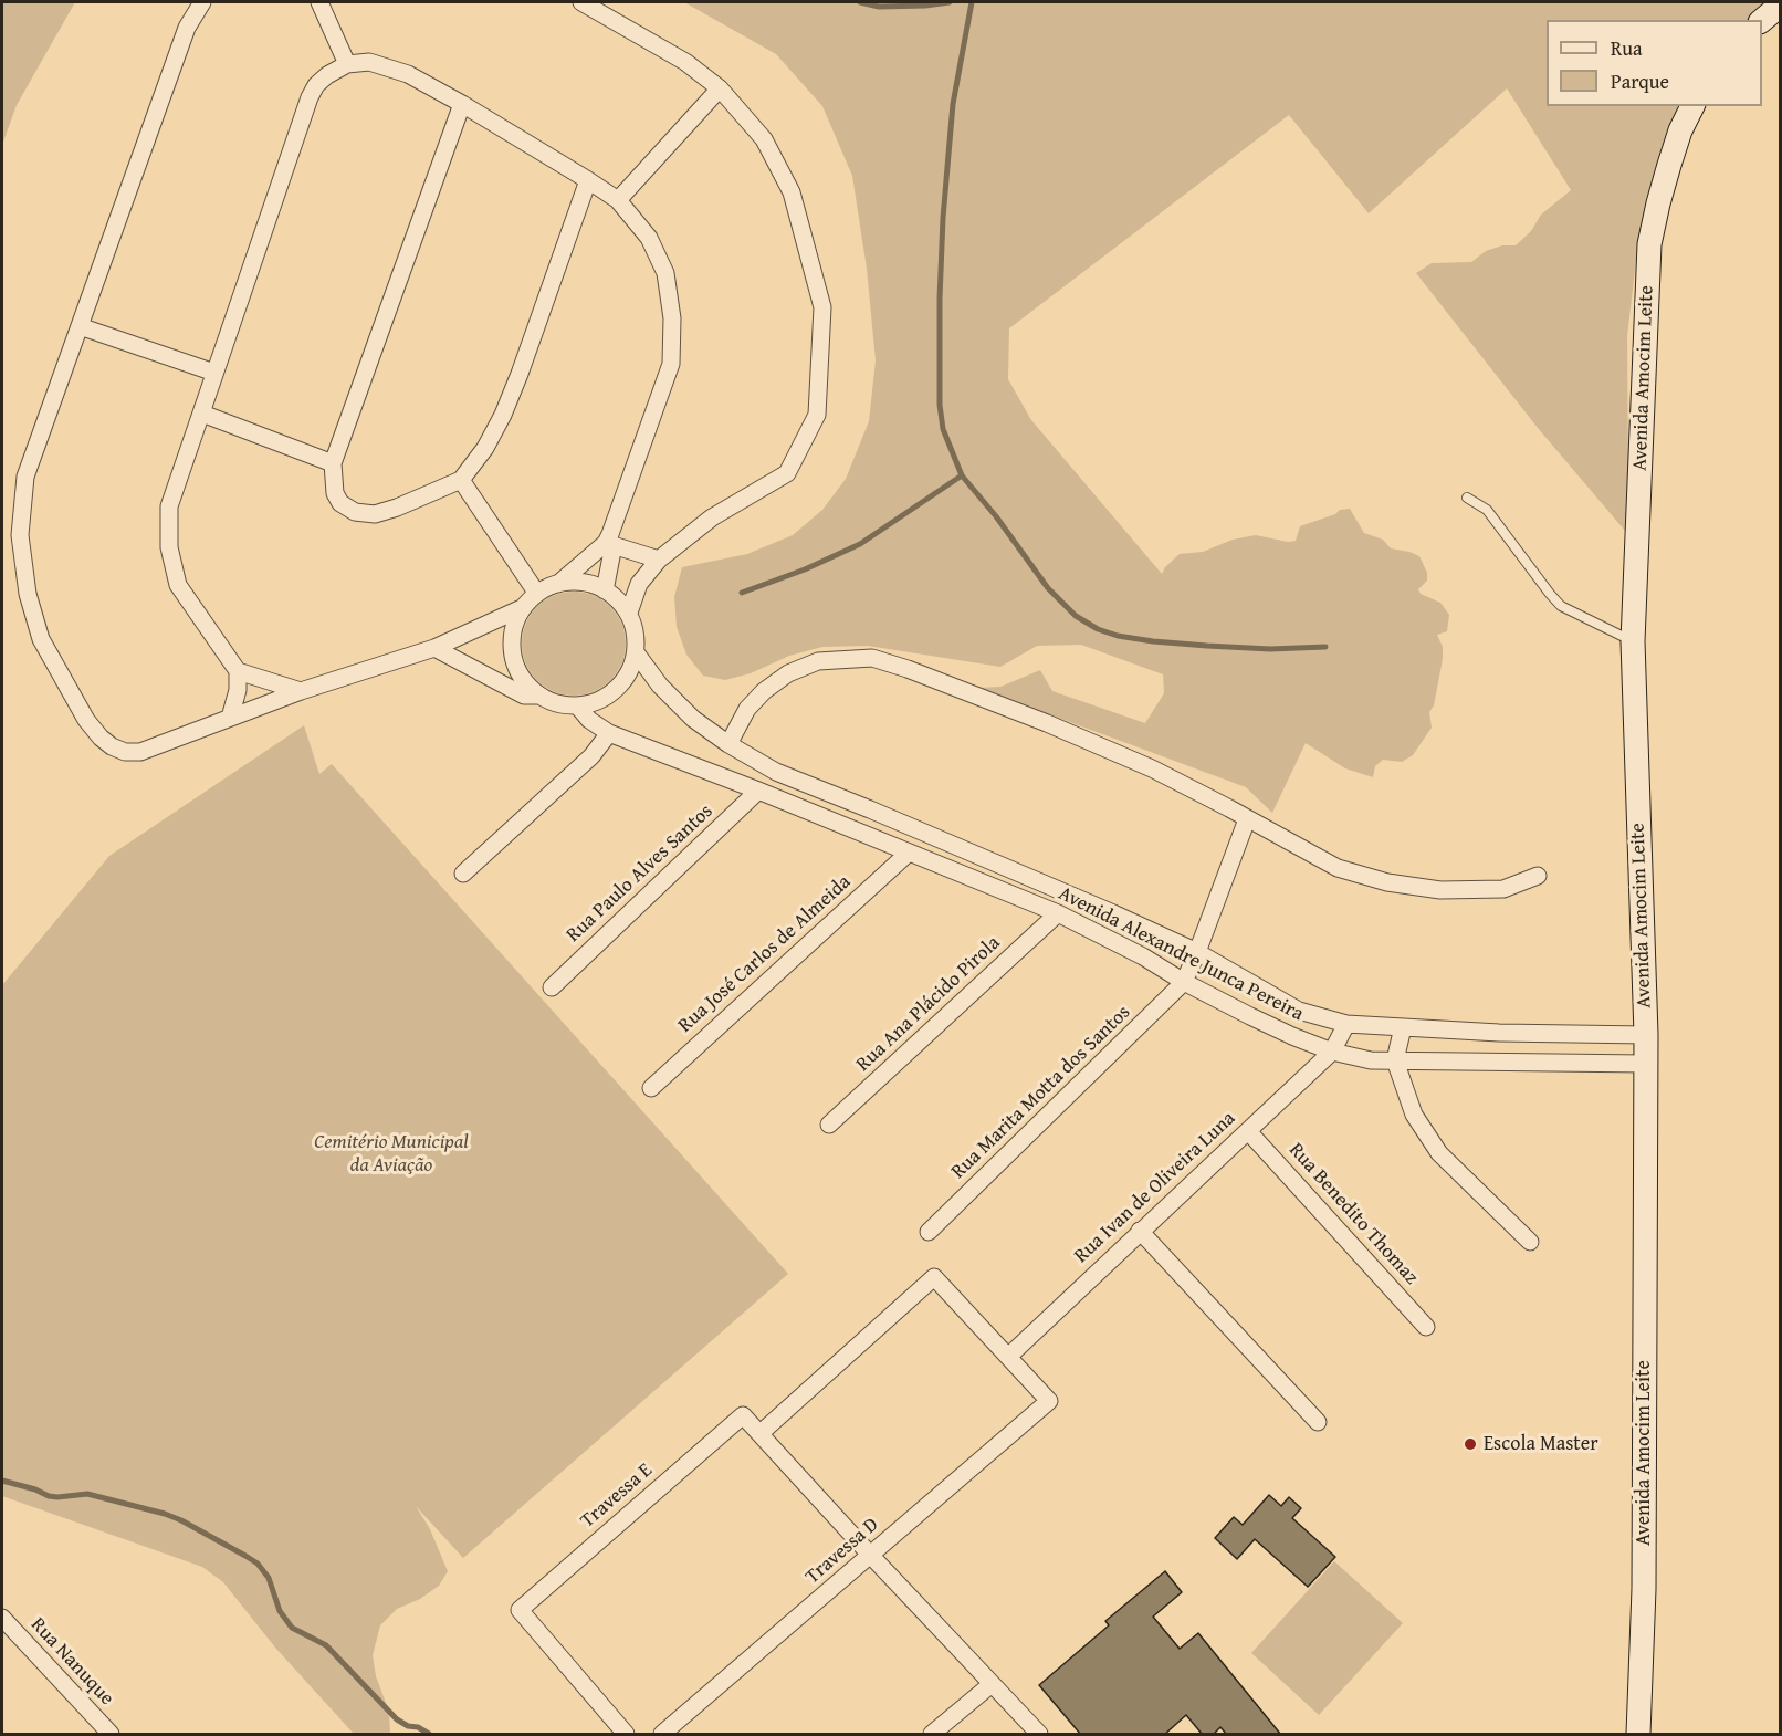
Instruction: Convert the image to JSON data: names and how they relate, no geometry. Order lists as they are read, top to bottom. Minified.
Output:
{"streets":{"street":["Avenida Amocim Leite","Rua Paulo Alves Santos","Rua José Carlos de Almeida","Avenida Alexandre Junca Pereira","Rua Ana Plácido Pirola","Rua Marita Motta dos Santos","Rua Ivan de Oliveira Luna","Rua Benedito Thomaz","Travessa E","Travessa D","Rua Nanuque"]},"crossings":[["Avenida Amocim Leite","Avenida Alexandre Junca Pereira"],["Rua Paulo Alves Santos","Avenida Alexandre Junca Pereira"],["Rua José Carlos de Almeida","Avenida Alexandre Junca Pereira"],["Avenida Alexandre Junca Pereira","Rua Ana Plácido Pirola"],["Avenida Alexandre Junca Pereira","Rua Marita Motta dos Santos"],["Avenida Alexandre Junca Pereira","Rua Ivan de Oliveira Luna"],["Rua Ivan de Oliveira Luna","Rua Benedito Thomaz"],["Rua Ivan de Oliveira Luna","Travessa D"]],"parks":["Cemitério Municipal da Aviação"],"places":["Escola Master"],"legend":["Rua","Parque"]}
